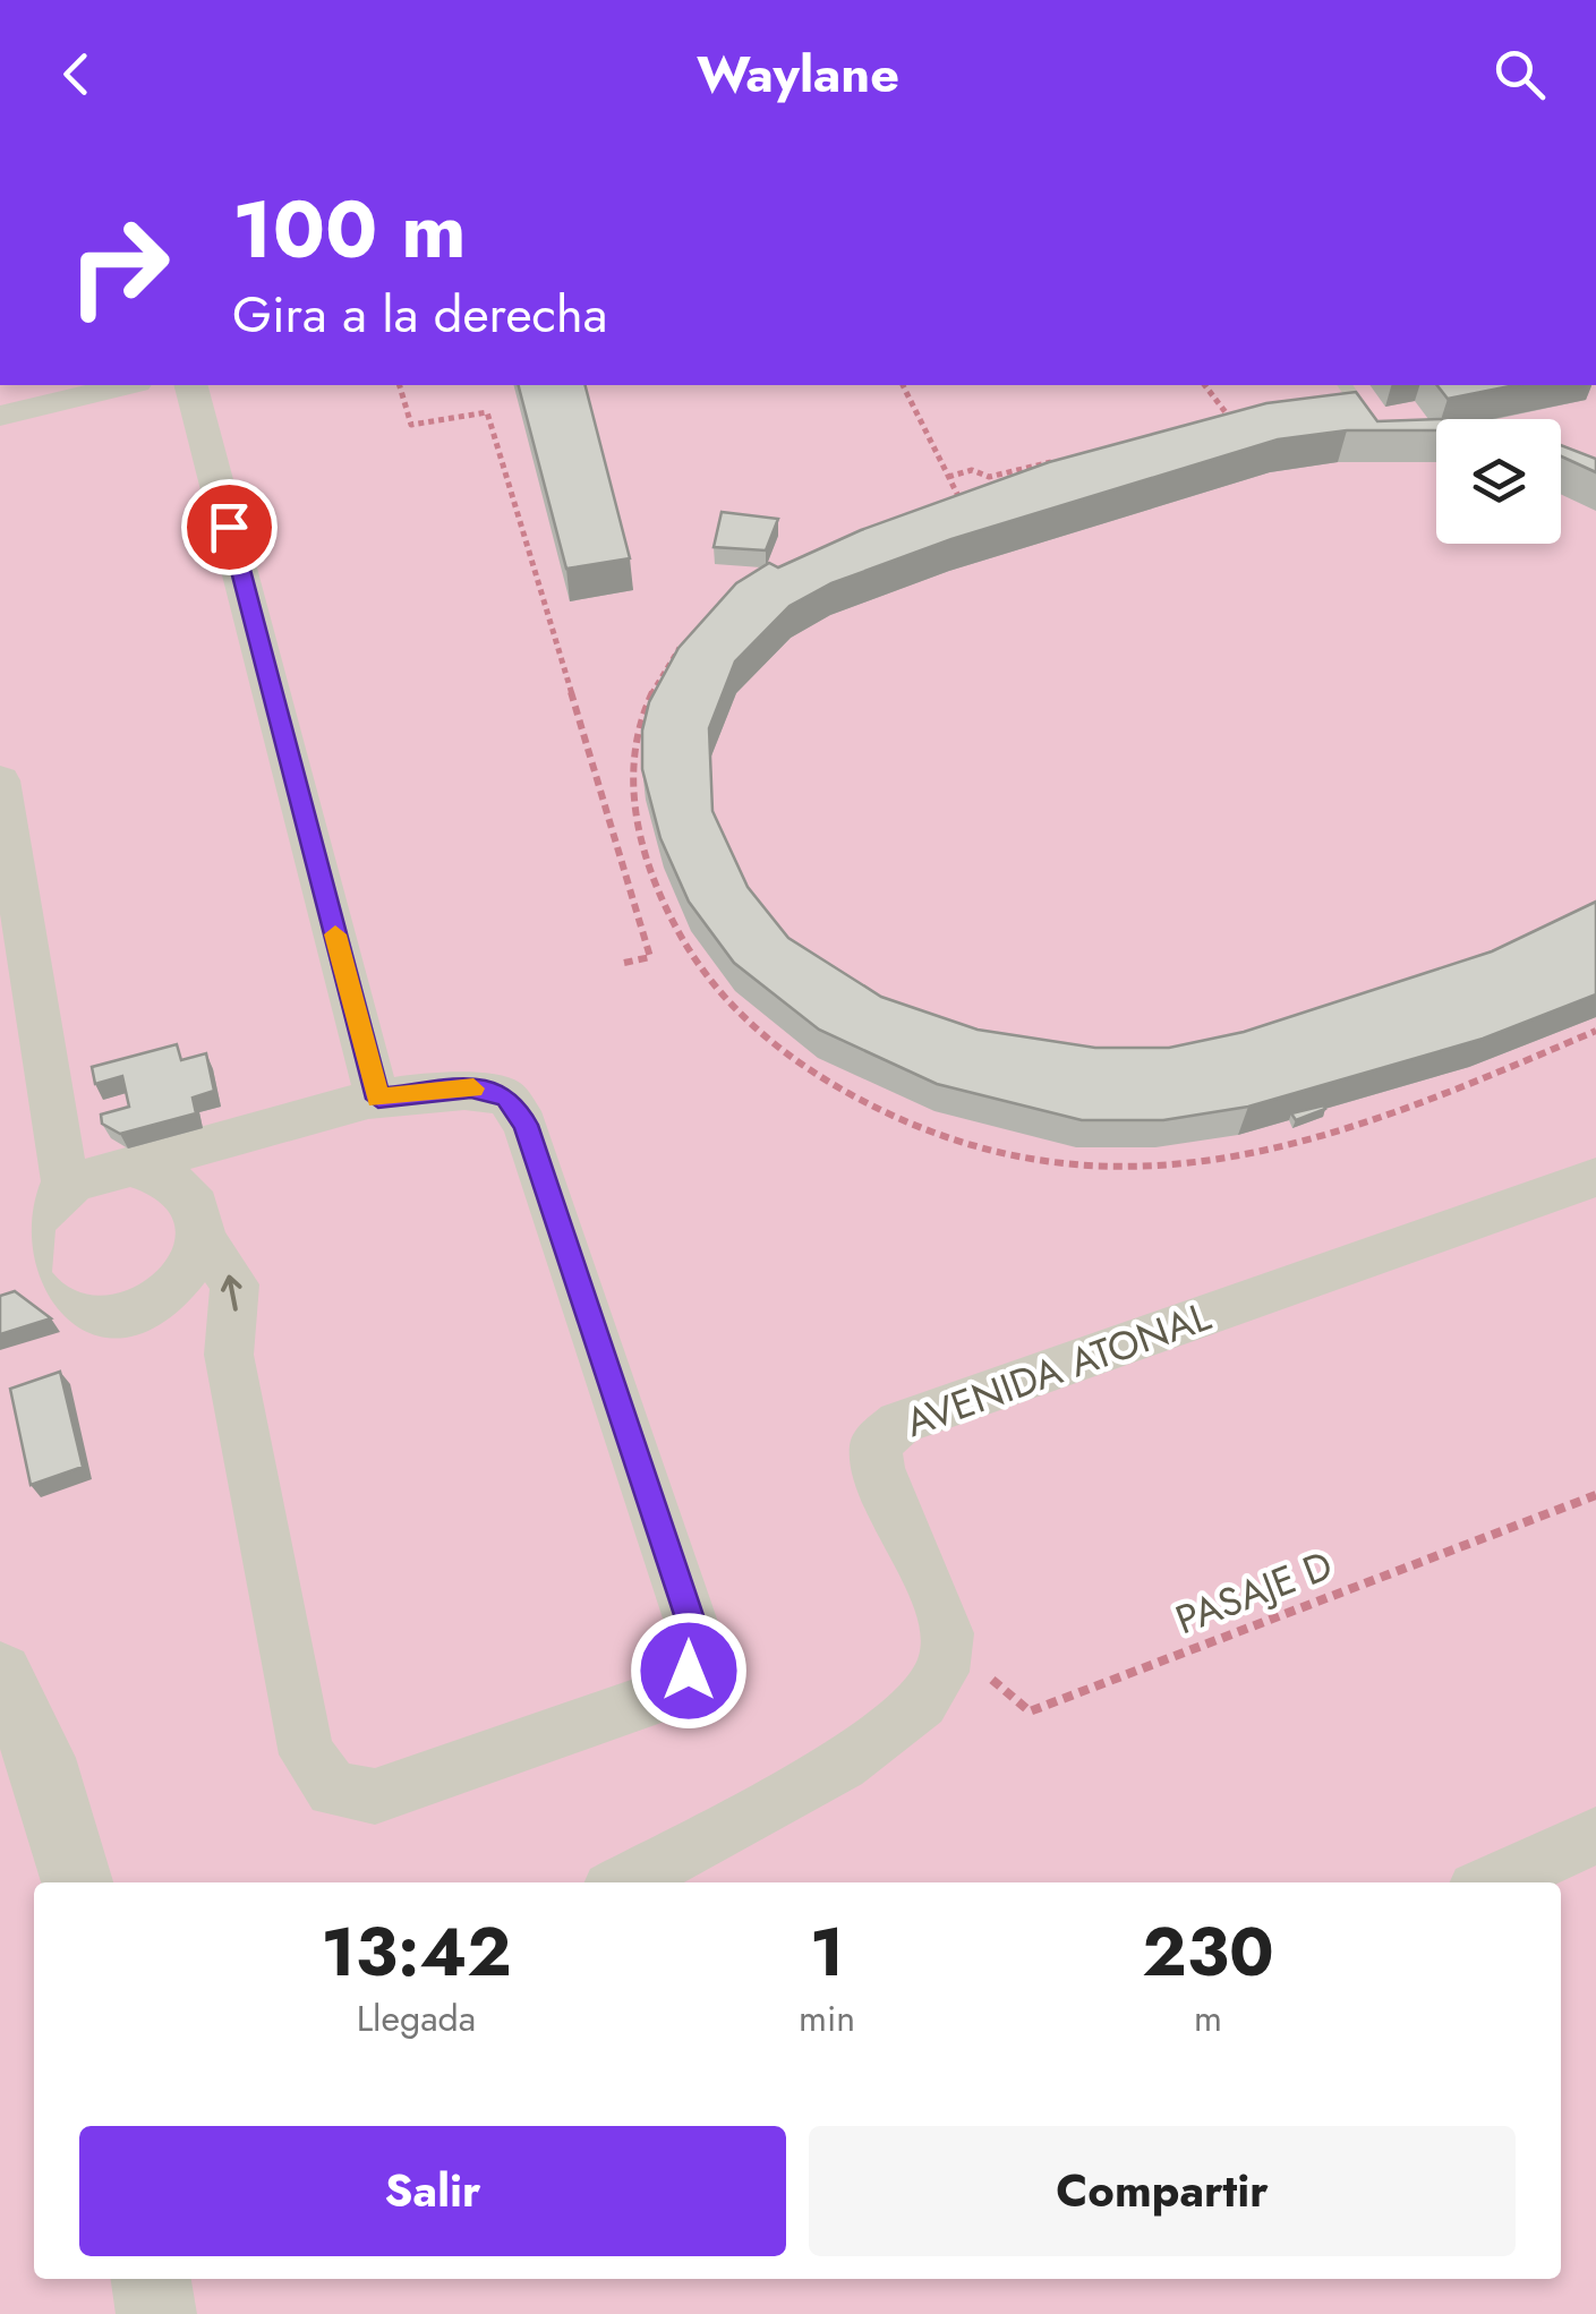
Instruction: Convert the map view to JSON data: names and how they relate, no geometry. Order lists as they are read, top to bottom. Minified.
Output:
{"streets":{"street":["AVENIDA ATONAL"],"path":["PASAJE D"]},"crossings":[["AVENIDA ATONAL","PASAJE D"]],"page":{"header":"Waylane","turn":["100 m","Gira a la derecha"],"eta":["13:42","Llegada","1","min","230","m"],"buttons":["Salir","Compartir"]}}
